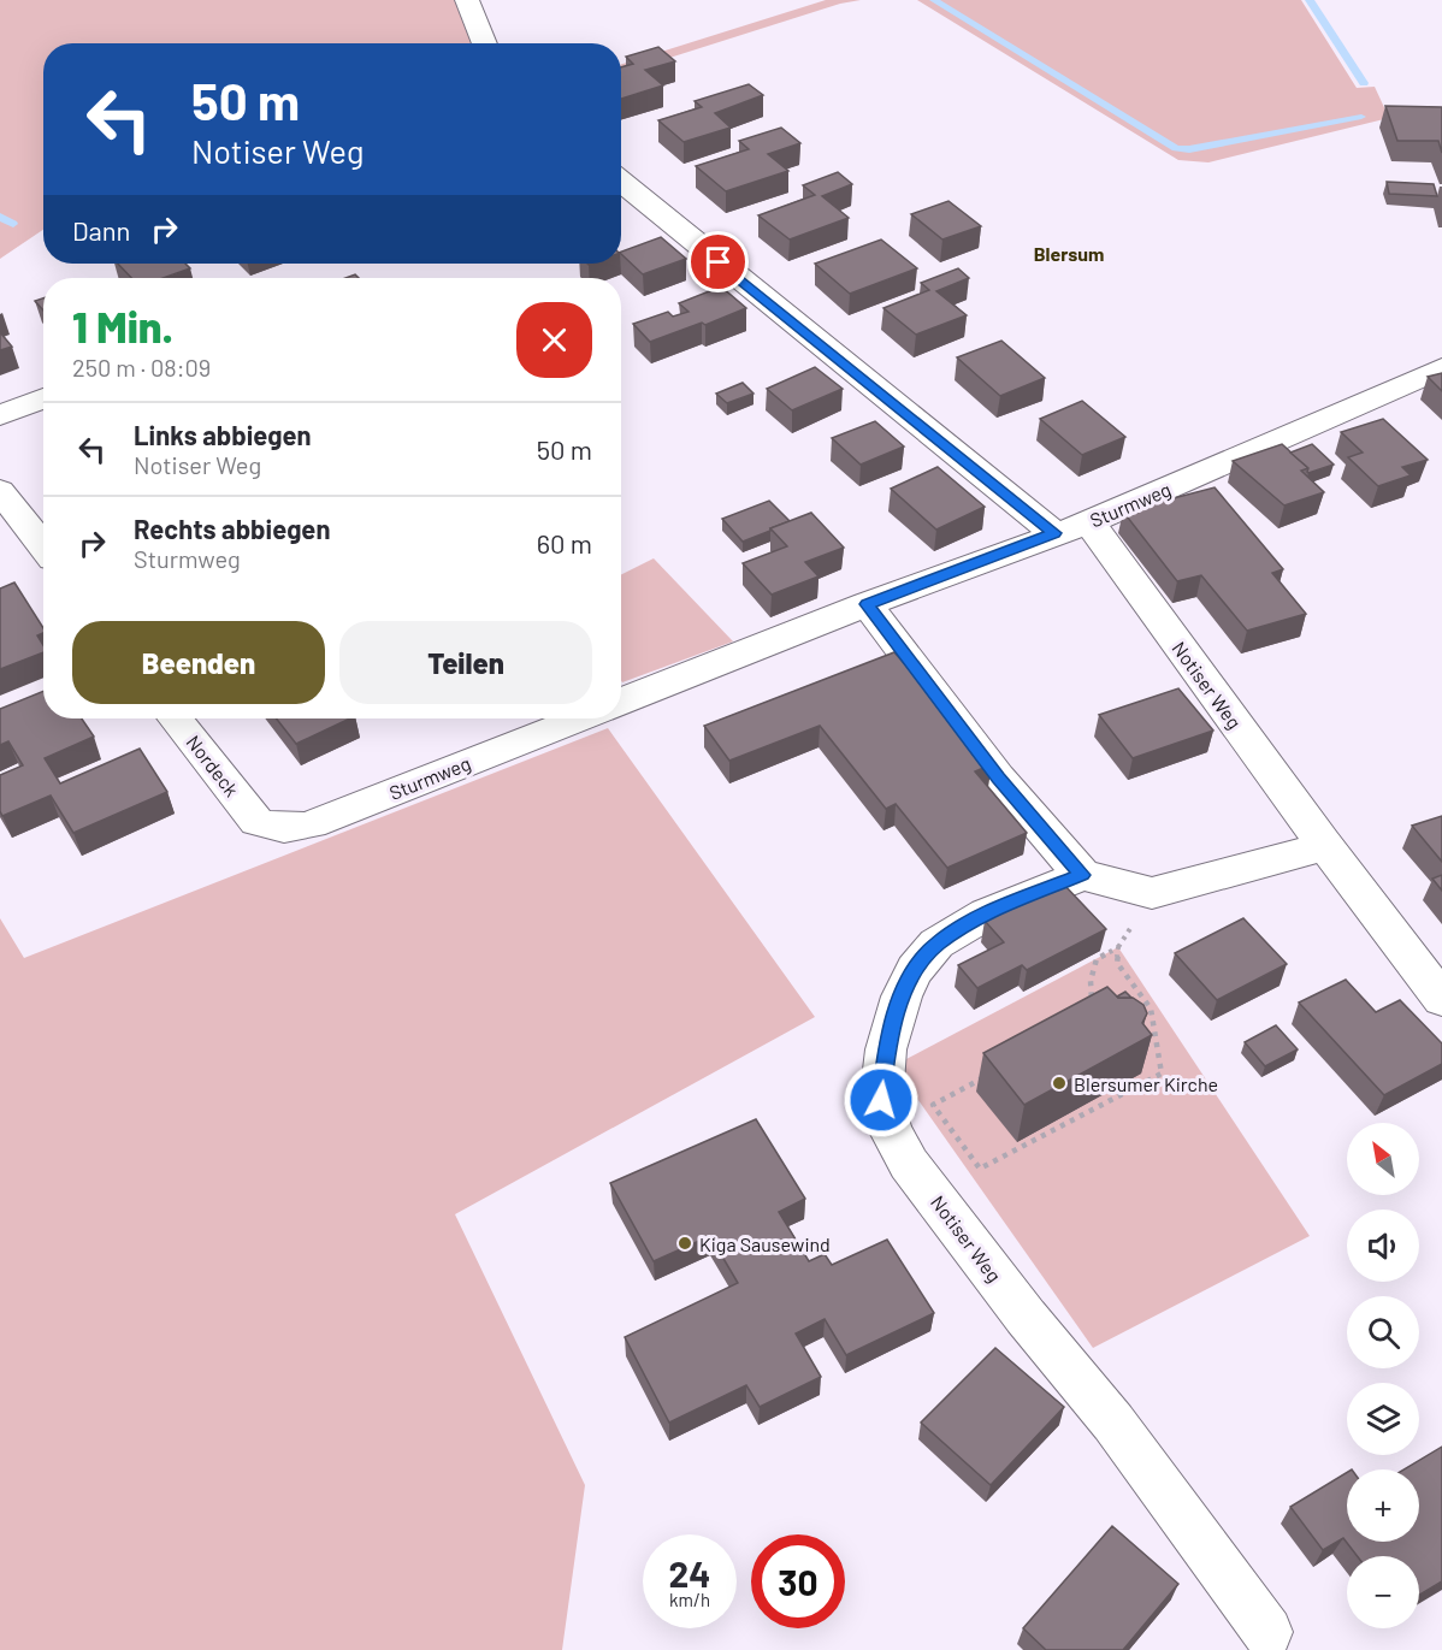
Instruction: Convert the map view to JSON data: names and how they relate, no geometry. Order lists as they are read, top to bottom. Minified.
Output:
{"streets":{"street":["Sturmweg","Notiser Weg","Nordeck"]},"crossings":[["Sturmweg","Notiser Weg"],["Sturmweg","Nordeck"]],"districts":["Blersum"],"places":["Blersumer Kirche","Kiga Sausewind"],"north":"top left","page":{"turn":["50 m","Notiser Weg"],"then":"Dann","heading":["1 Min.","250 m · 08:09"],"list":[{"name":"Links abbiegen","note":"Notiser Weg","value":"50 m"},{"name":"Rechts abbiegen","note":"Sturmweg","value":"60 m"}],"buttons":["Beenden","Teilen"],"map_buttons":["+","−"],"speed":"24 km/h","limit":"30"}}
